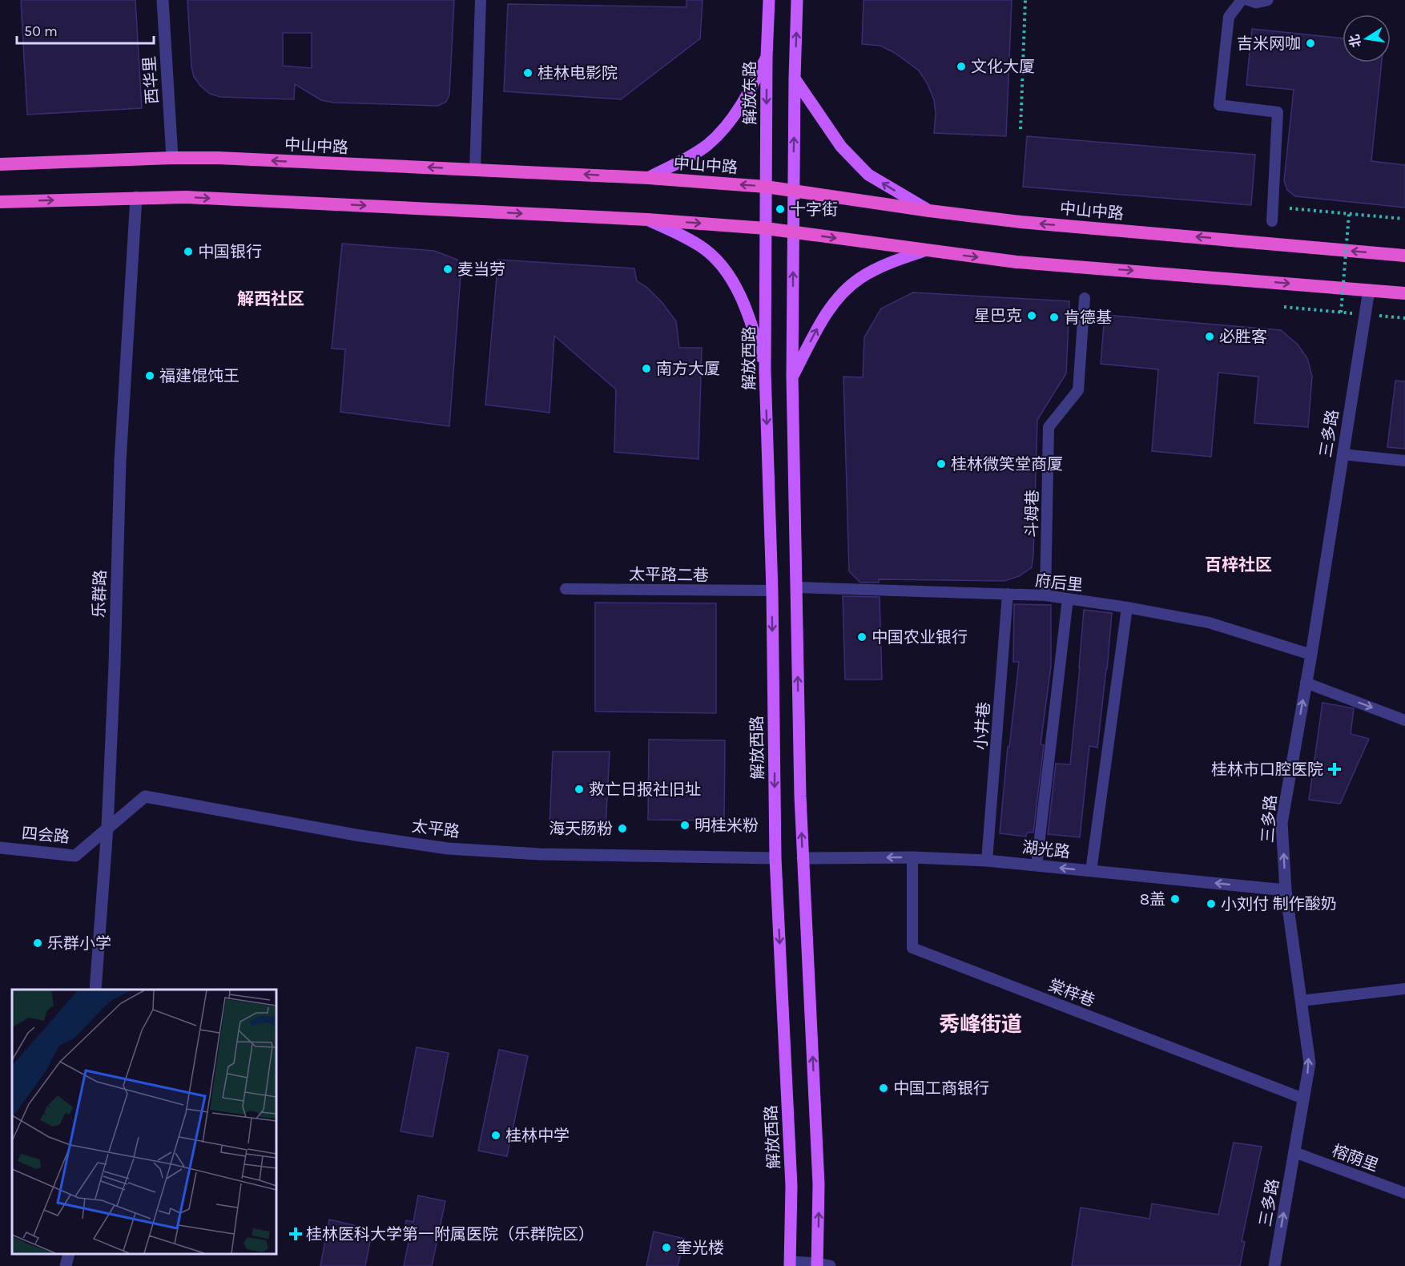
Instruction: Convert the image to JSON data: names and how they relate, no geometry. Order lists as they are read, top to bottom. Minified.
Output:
{"streets":{"highway":["中山中路"],"main road":["解放东路","解放西路"],"street":["西华里","三多路","乐群路","太平路","四会路","湖光路"],"lane":["斗姆巷","太平路二巷","府后里","小井巷","棠梓巷","榕荫里"]},"crossings":[["西华里","中山中路"],["解放东路","中山中路"],["解放东路","解放西路"],["解放西路","太平路二巷"],["解放西路","太平路"],["三多路","府后里"],["三多路","湖光路"],["三多路","棠梓巷"],["三多路","榕荫里"],["斗姆巷","府后里"],["府后里","小井巷"],["乐群路","太平路"],["乐群路","四会路"],["小井巷","湖光路"],["太平路","四会路"],["湖光路","棠梓巷"]],"one_way":["三多路","湖光路"],"districts":["解西社区","百梓社区","秀峰街道"],"places":{"other":["吉米网咖","文化大厦","桂林电影院","十字街","中国银行","麦当劳","星巴克","肯德基","必胜客","南方大厦","福建馄饨王","桂林微笑堂商厦","中国农业银行","救亡日报社旧址","明桂米粉","海天肠粉","8盖","小刘付 制作酸奶","乐群小学","中国工商银行","桂林中学","奎光楼"],"health":["桂林市口腔医院","桂林医科大学第一附属医院（乐群院区）"]},"scale_bar":"50 m","north":"left"}
